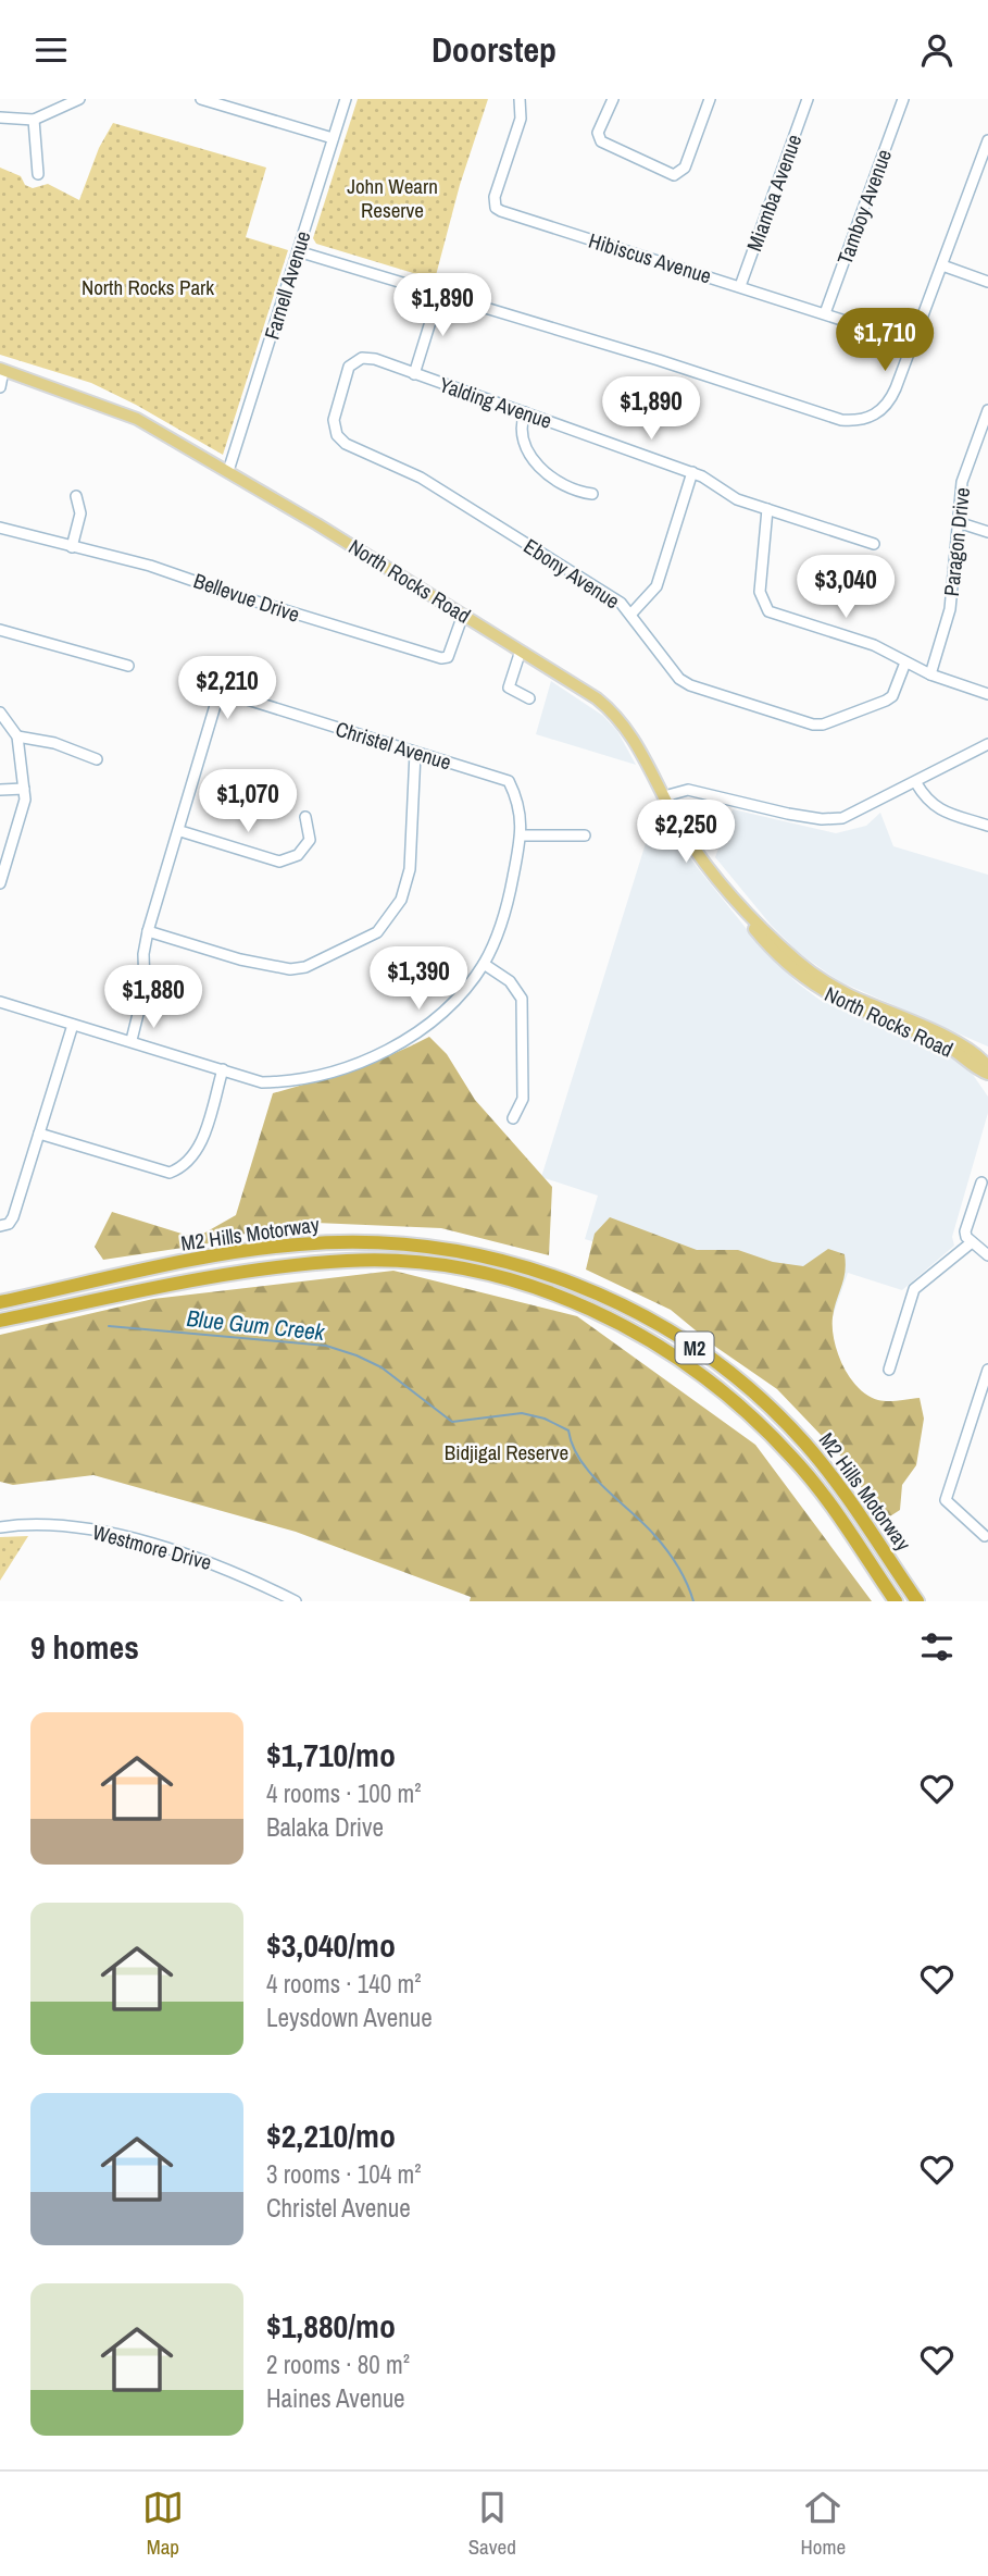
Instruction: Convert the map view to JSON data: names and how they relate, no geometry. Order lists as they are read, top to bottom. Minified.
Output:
{"streets":{"highway":["M2 Hills Motorway","M2"],"main road":["North Rocks Road"],"street":["Miamba Avenue","Tamboy Avenue","Hibiscus Avenue","Farnell Avenue","Yalding Avenue","Paragon Drive","Ebony Avenue","Bellevue Drive","Christel Avenue","Westmore Drive"]},"crossings":[["Miamba Avenue","Hibiscus Avenue"],["Tamboy Avenue","Hibiscus Avenue"],["Farnell Avenue","North Rocks Road"],["Yalding Avenue","Ebony Avenue"],["North Rocks Road","Bellevue Drive"]],"water":["Blue Gum Creek"],"parks":["John Wearn Reserve","North Rocks Park","Bidjigal Reserve"],"page":{"header":"Doorstep","price":["$1,890","$1,710","$1,890","$3,040","$2,210","$1,070","$2,250","$1,390","$1,880"],"heading":"9 homes","list":[{"name":"$1,710/mo","note":"4 rooms · 100 m² · Balaka Drive"},{"name":"$3,040/mo","note":"4 rooms · 140 m² · Leysdown Avenue"},{"name":"$2,210/mo","note":"3 rooms · 104 m² · Christel Avenue"},{"name":"$1,880/mo","note":"2 rooms · 80 m² · Haines Avenue"}],"tabs":["Map","Saved","Home"]}}
